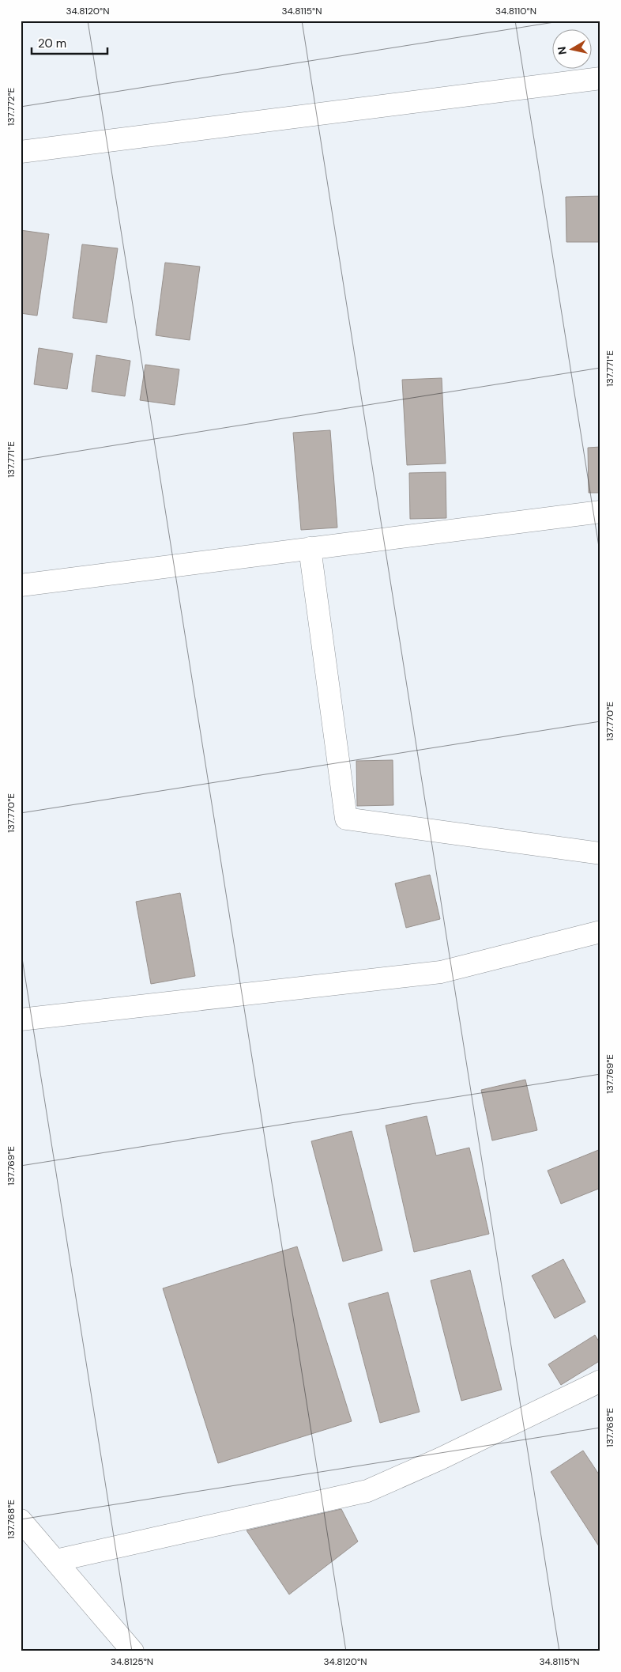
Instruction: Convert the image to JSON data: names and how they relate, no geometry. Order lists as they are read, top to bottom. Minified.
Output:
{"scale_bar":"20 m","north":"left","coordinates":["34.8120°N","34.8115°N","34.8110°N","137.772°E","137.771°E","137.770°E","137.769°E","137.768°E","34.8125°N"]}
